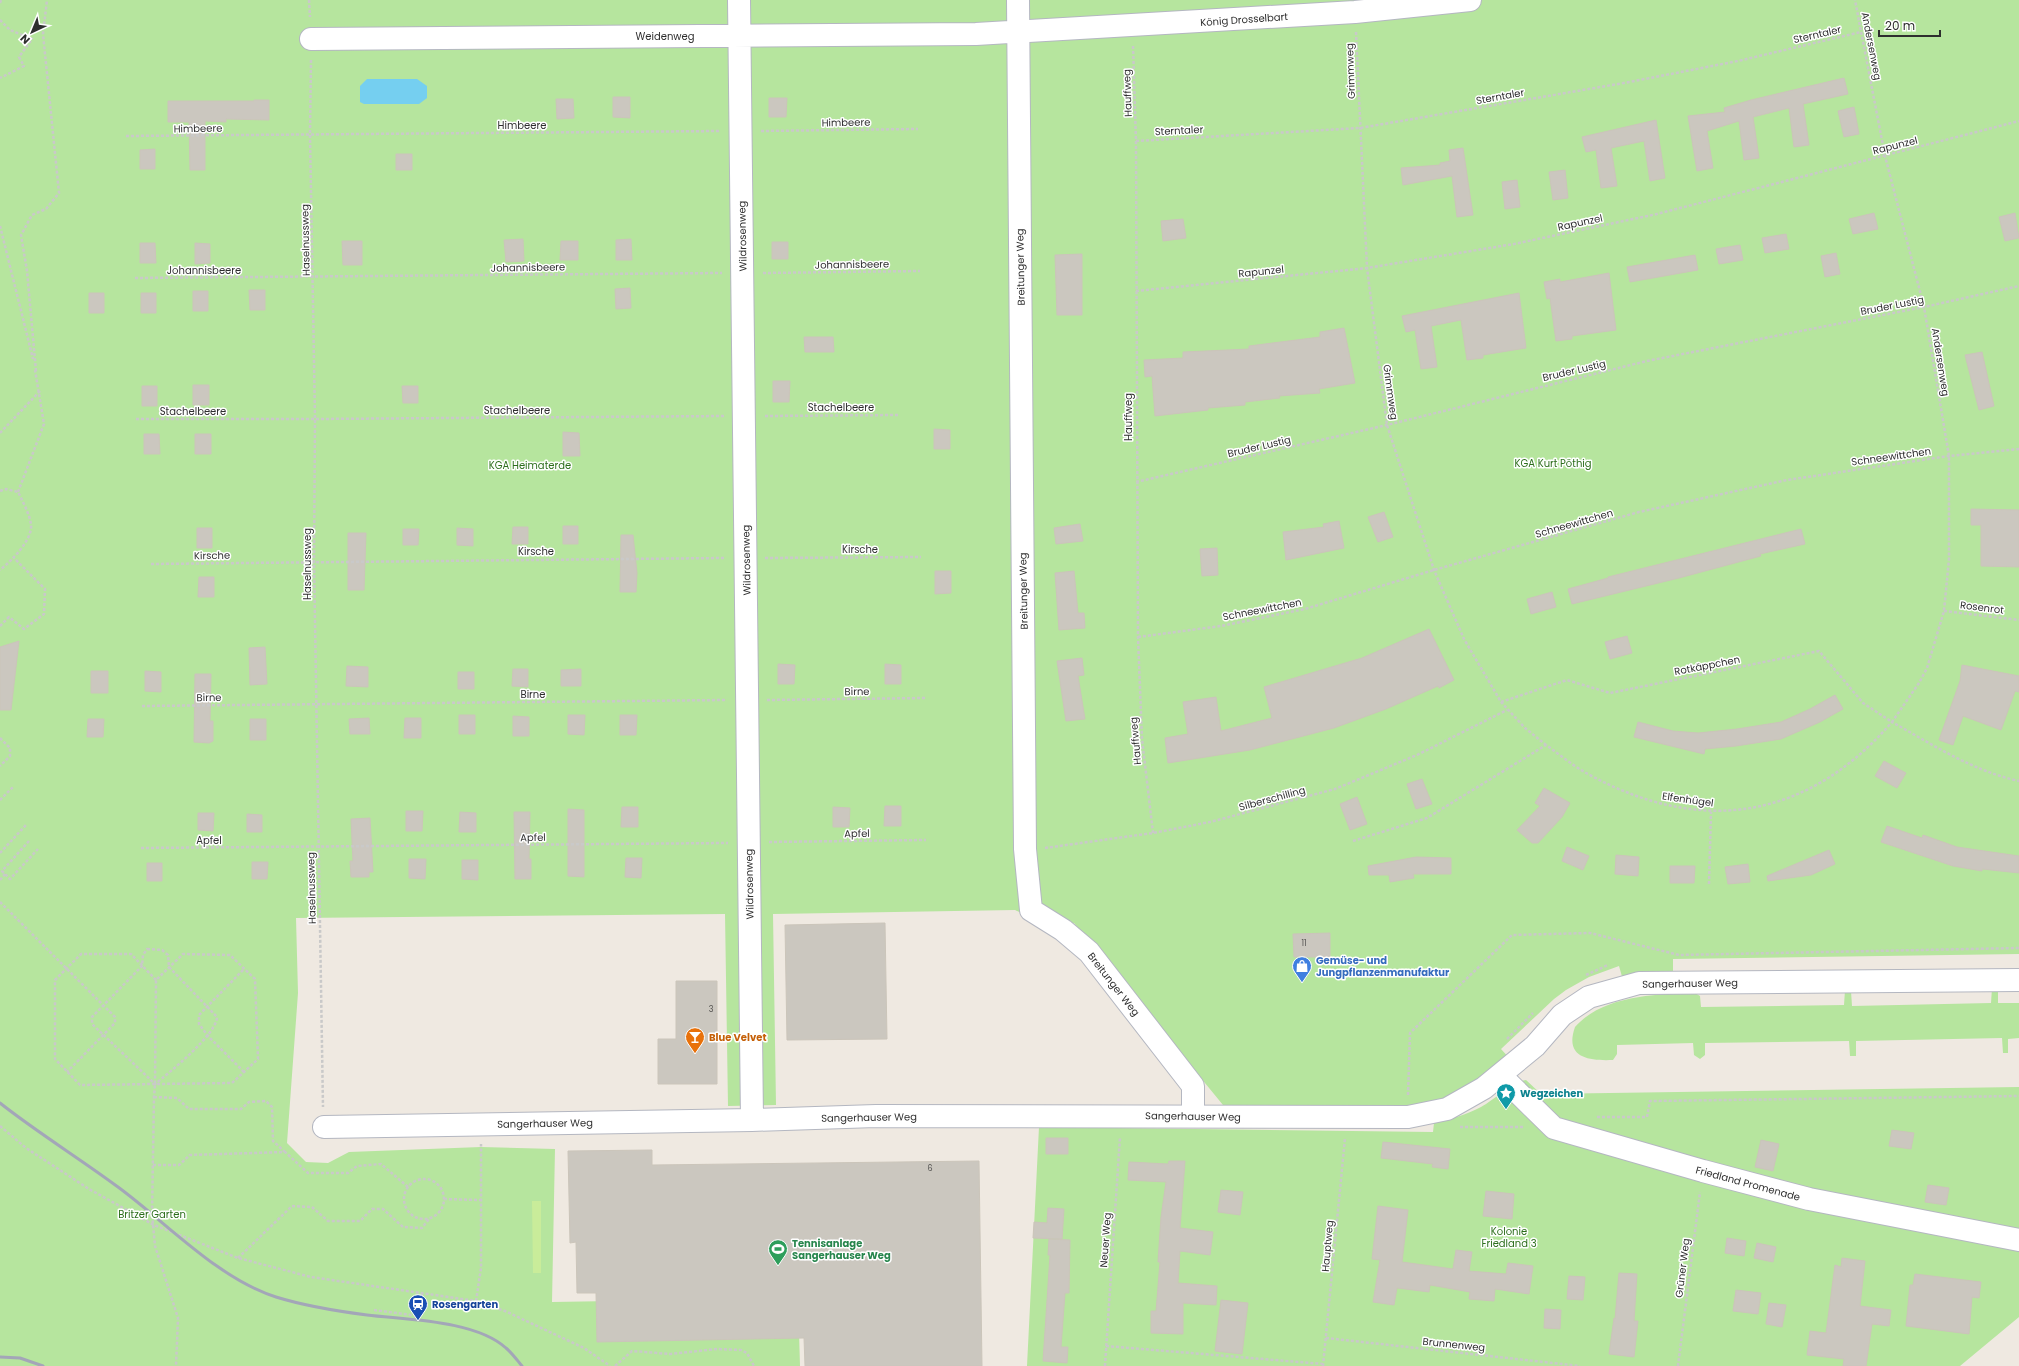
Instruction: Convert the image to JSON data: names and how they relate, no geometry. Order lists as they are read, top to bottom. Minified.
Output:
{"streets":{"street":["König Drosselbart","Weidenweg","Wildrosenweg","Breitunger Weg","Sangerhauser Weg","Friedland Promenade"],"path":["Sterntaler","Andersenweg","Grimmweg","Hauffweg","Himbeere","Rapunzel","Haselnussweg","Johannisbeere","Bruder Lustig","Stachelbeere","Schneewittchen","Kirsche","Rosenrot","Rotkäppchen","Birne","Silberschilling","Elfenhügel","Apfel","Neuer Weg","Hauptweg","Grüner Weg","Brunnenweg"]},"crossings":[["König Drosselbart","Weidenweg"],["König Drosselbart","Grimmweg"],["König Drosselbart","Hauffweg"],["König Drosselbart","Breitunger Weg"],["Sterntaler","Andersenweg"],["Sterntaler","Grimmweg"],["Sterntaler","Hauffweg"],["Weidenweg","Wildrosenweg"],["Weidenweg","Haselnussweg"],["Weidenweg","Breitunger Weg"],["Andersenweg","Rapunzel"],["Andersenweg","Bruder Lustig"],["Andersenweg","Schneewittchen"],["Andersenweg","Rosenrot"],["Andersenweg","Rotkäppchen"],["Andersenweg","Elfenhügel"],["Grimmweg","Rapunzel"],["Grimmweg","Bruder Lustig"],["Grimmweg","Schneewittchen"],["Grimmweg","Rotkäppchen"],["Grimmweg","Silberschilling"],["Grimmweg","Elfenhügel"],["Hauffweg","Rapunzel"],["Hauffweg","Bruder Lustig"],["Hauffweg","Schneewittchen"],["Hauffweg","Silberschilling"],["Himbeere","Wildrosenweg"],["Himbeere","Haselnussweg"],["Wildrosenweg","Johannisbeere"],["Wildrosenweg","Stachelbeere"],["Wildrosenweg","Kirsche"],["Wildrosenweg","Birne"],["Wildrosenweg","Apfel"],["Wildrosenweg","Sangerhauser Weg"],["Haselnussweg","Johannisbeere"],["Haselnussweg","Stachelbeere"],["Haselnussweg","Kirsche"],["Haselnussweg","Birne"],["Haselnussweg","Apfel"],["Haselnussweg","Sangerhauser Weg"],["Breitunger Weg","Silberschilling"],["Breitunger Weg","Sangerhauser Weg"],["Rotkäppchen","Elfenhügel"],["Sangerhauser Weg","Friedland Promenade"],["Sangerhauser Weg","Neuer Weg"],["Friedland Promenade","Grüner Weg"],["Hauptweg","Brunnenweg"]],"parks":["KGA Kurt Pöthig","KGA Heimaterde","Britzer Garten","Kolonie Friedland 3"],"places":{"shop":["Gemüse- und Jungpflanzenmanufaktur"],"bar":["Blue Velvet"],"place":["Wegzeichen"],"sports":["Tennisanlage Sangerhauser Weg"],"station":["Rosengarten"]},"house_numbers":["11","3","6"],"scale_bar":"20 m","north":"bottom left"}
